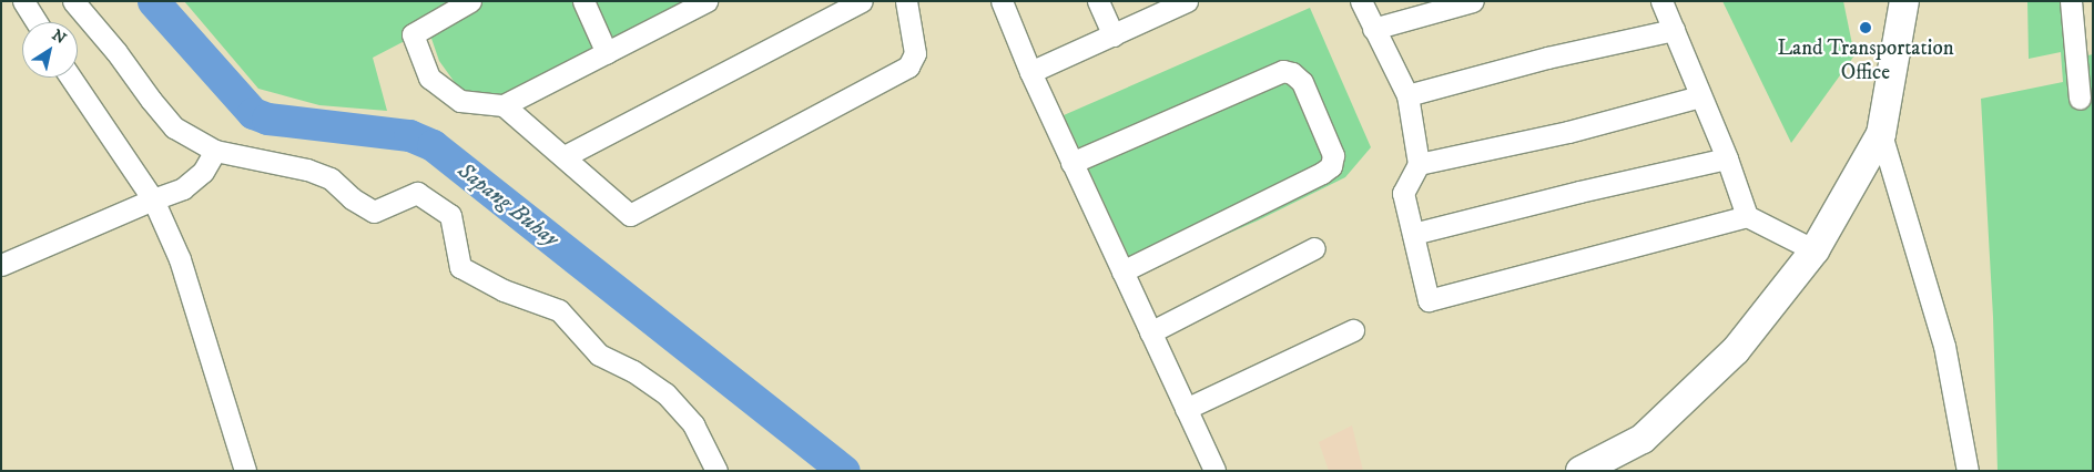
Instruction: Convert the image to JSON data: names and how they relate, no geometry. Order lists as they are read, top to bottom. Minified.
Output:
{"water":["Sapang Buhay"],"places":["Land Transportation Office"],"north":"top right"}
